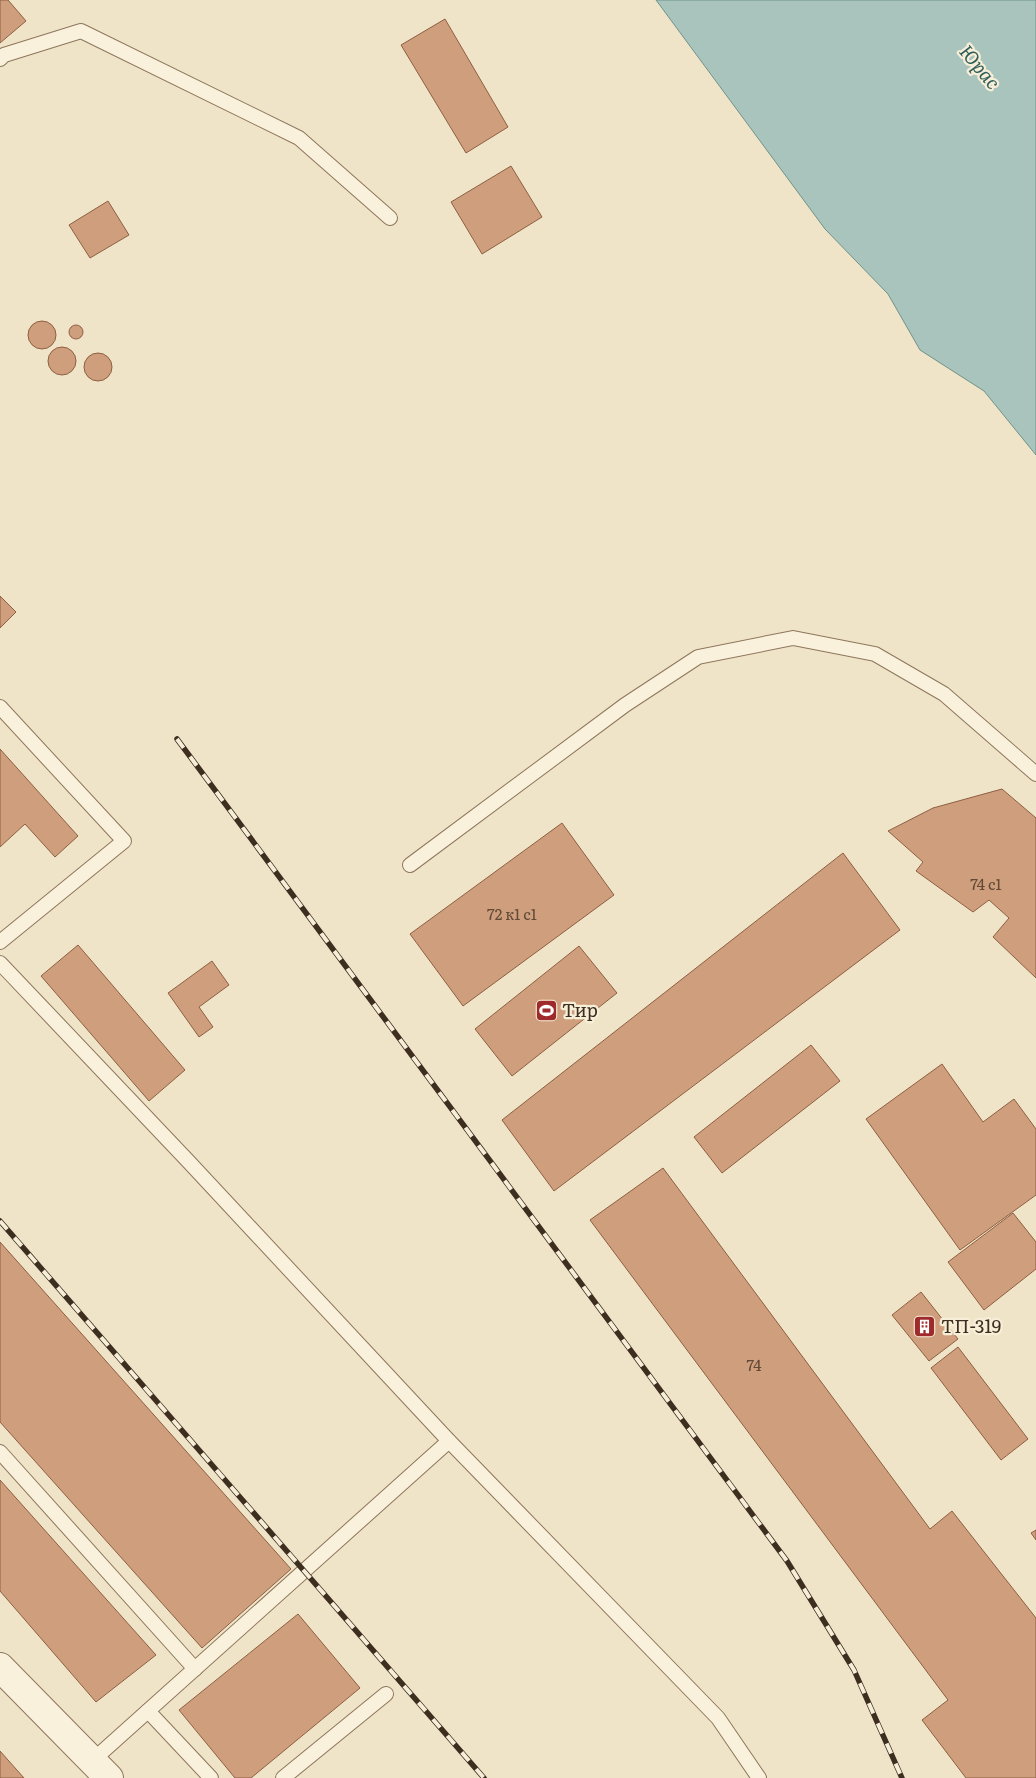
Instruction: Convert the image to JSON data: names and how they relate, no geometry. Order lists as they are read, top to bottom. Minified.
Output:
{"water":["Юрас"],"places":{"sports":["Тир"],"building":["ТП-319"]},"house_numbers":["74 с1","72 к1 с1","74"]}
